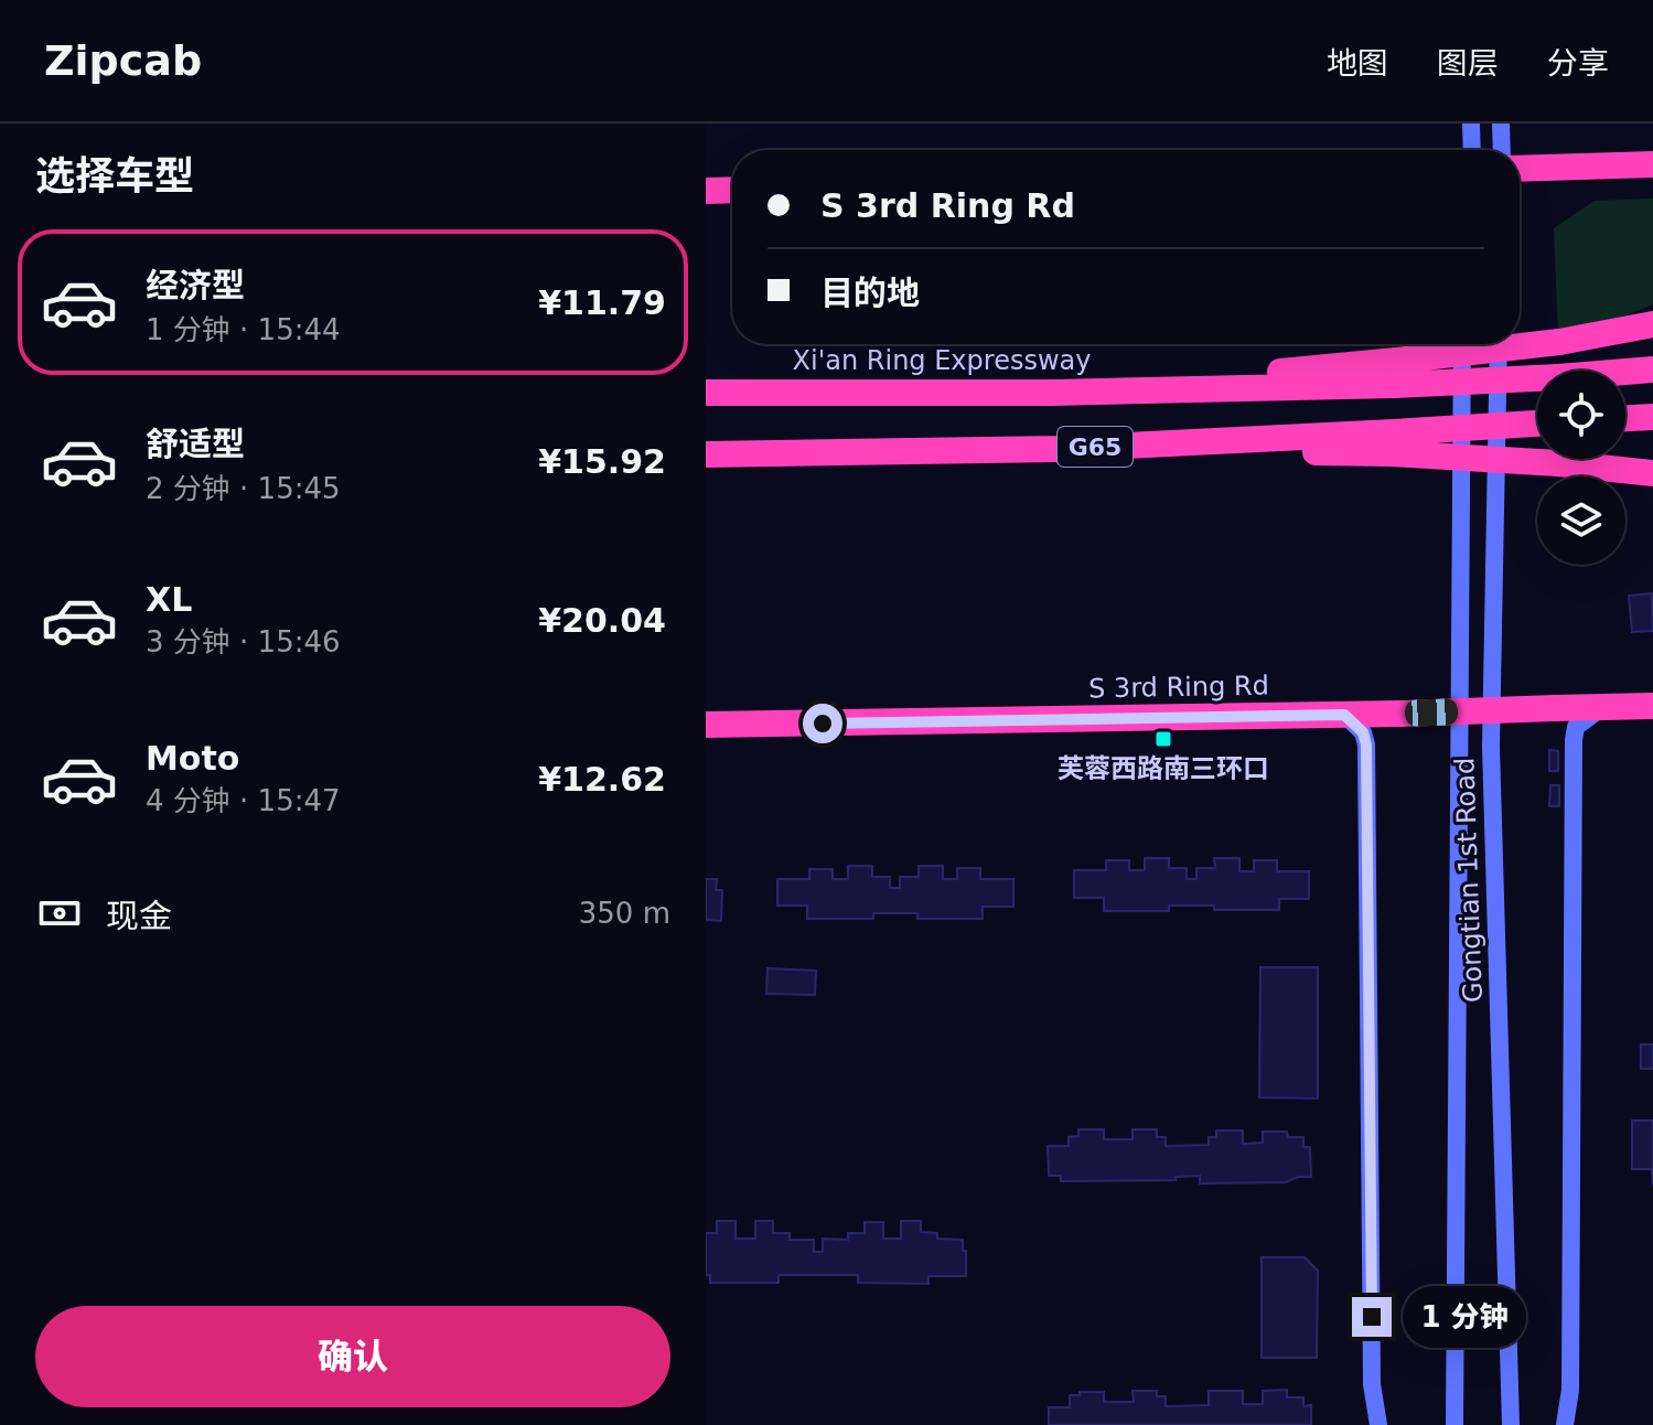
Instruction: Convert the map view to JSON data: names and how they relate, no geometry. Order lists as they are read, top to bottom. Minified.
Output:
{"streets":{"highway":["Xi'an Ring Expressway","G65","S 3rd Ring Rd"],"main road":["Gongtian 1st Road"]},"places":{"transit":["芙蓉西路南三环口"]},"page":{"header":"Zipcab","nav":["地图","图层","分享"],"heading":"选择车型","banner":["S 3rd Ring Rd","目的地"],"list":[{"name":"经济型","note":"1 分钟 · 15:44","value":"¥11.79"},{"name":"舒适型","note":"2 分钟 · 15:45","value":"¥15.92"},{"name":"XL","note":"3 分钟 · 15:46","value":"¥20.04"},{"name":"Moto","note":"4 分钟 · 15:47","value":"¥12.62"}],"pay":["现金","350 m"],"bubble":"1 分钟","buttons":"确认"}}
